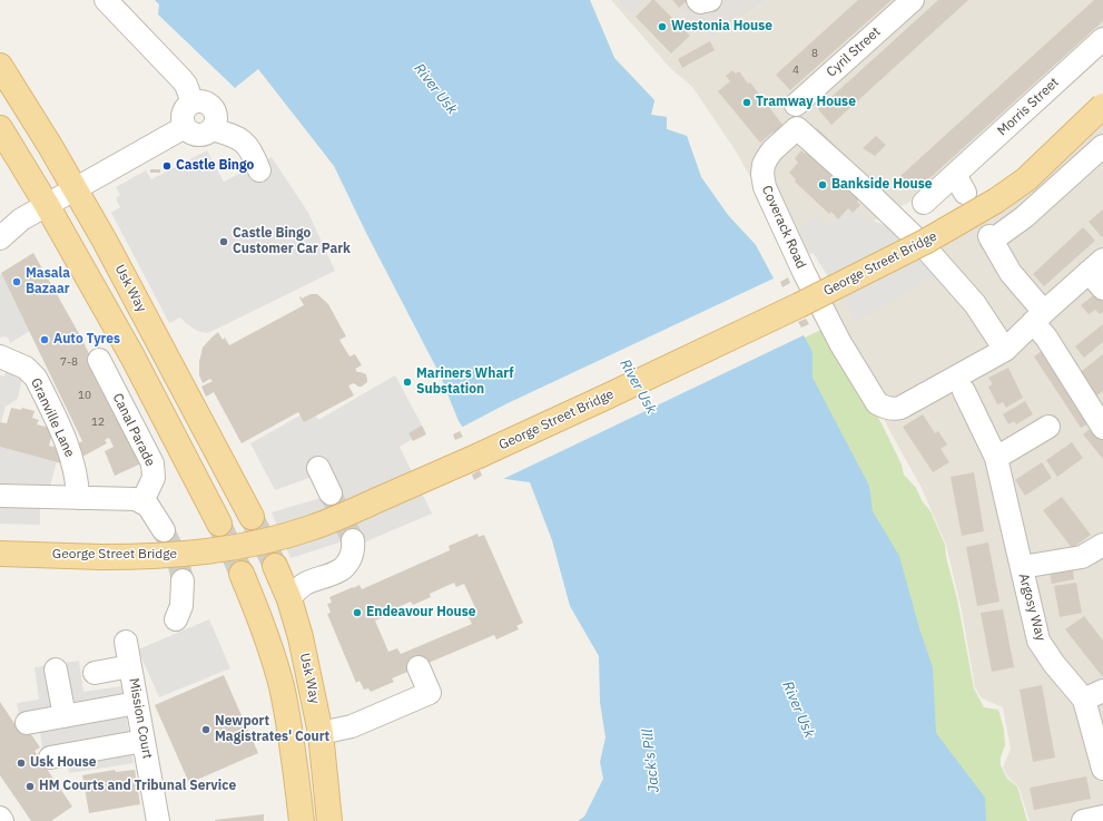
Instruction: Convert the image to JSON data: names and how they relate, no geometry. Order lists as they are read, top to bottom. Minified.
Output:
{"streets":{"main road":["George Street Bridge","Usk Way"],"street":["Cyril Street","Morris Street","Coverack Road","Granville Lane","Canal Parade","Argosy Way","Mission Court"]},"water":["River Usk","Jack's Pill"],"places":["Westonia House","Tramway House","Castle Bingo","Bankside House","Castle Bingo Customer Car Park","Masala Bazaar","Auto Tyres","Mariners Wharf Substation","Endeavour House","Newport Magistrates' Court","Usk House","HM Courts and Tribunal Service"],"house_numbers":["8","4","7-8","10","12"]}
